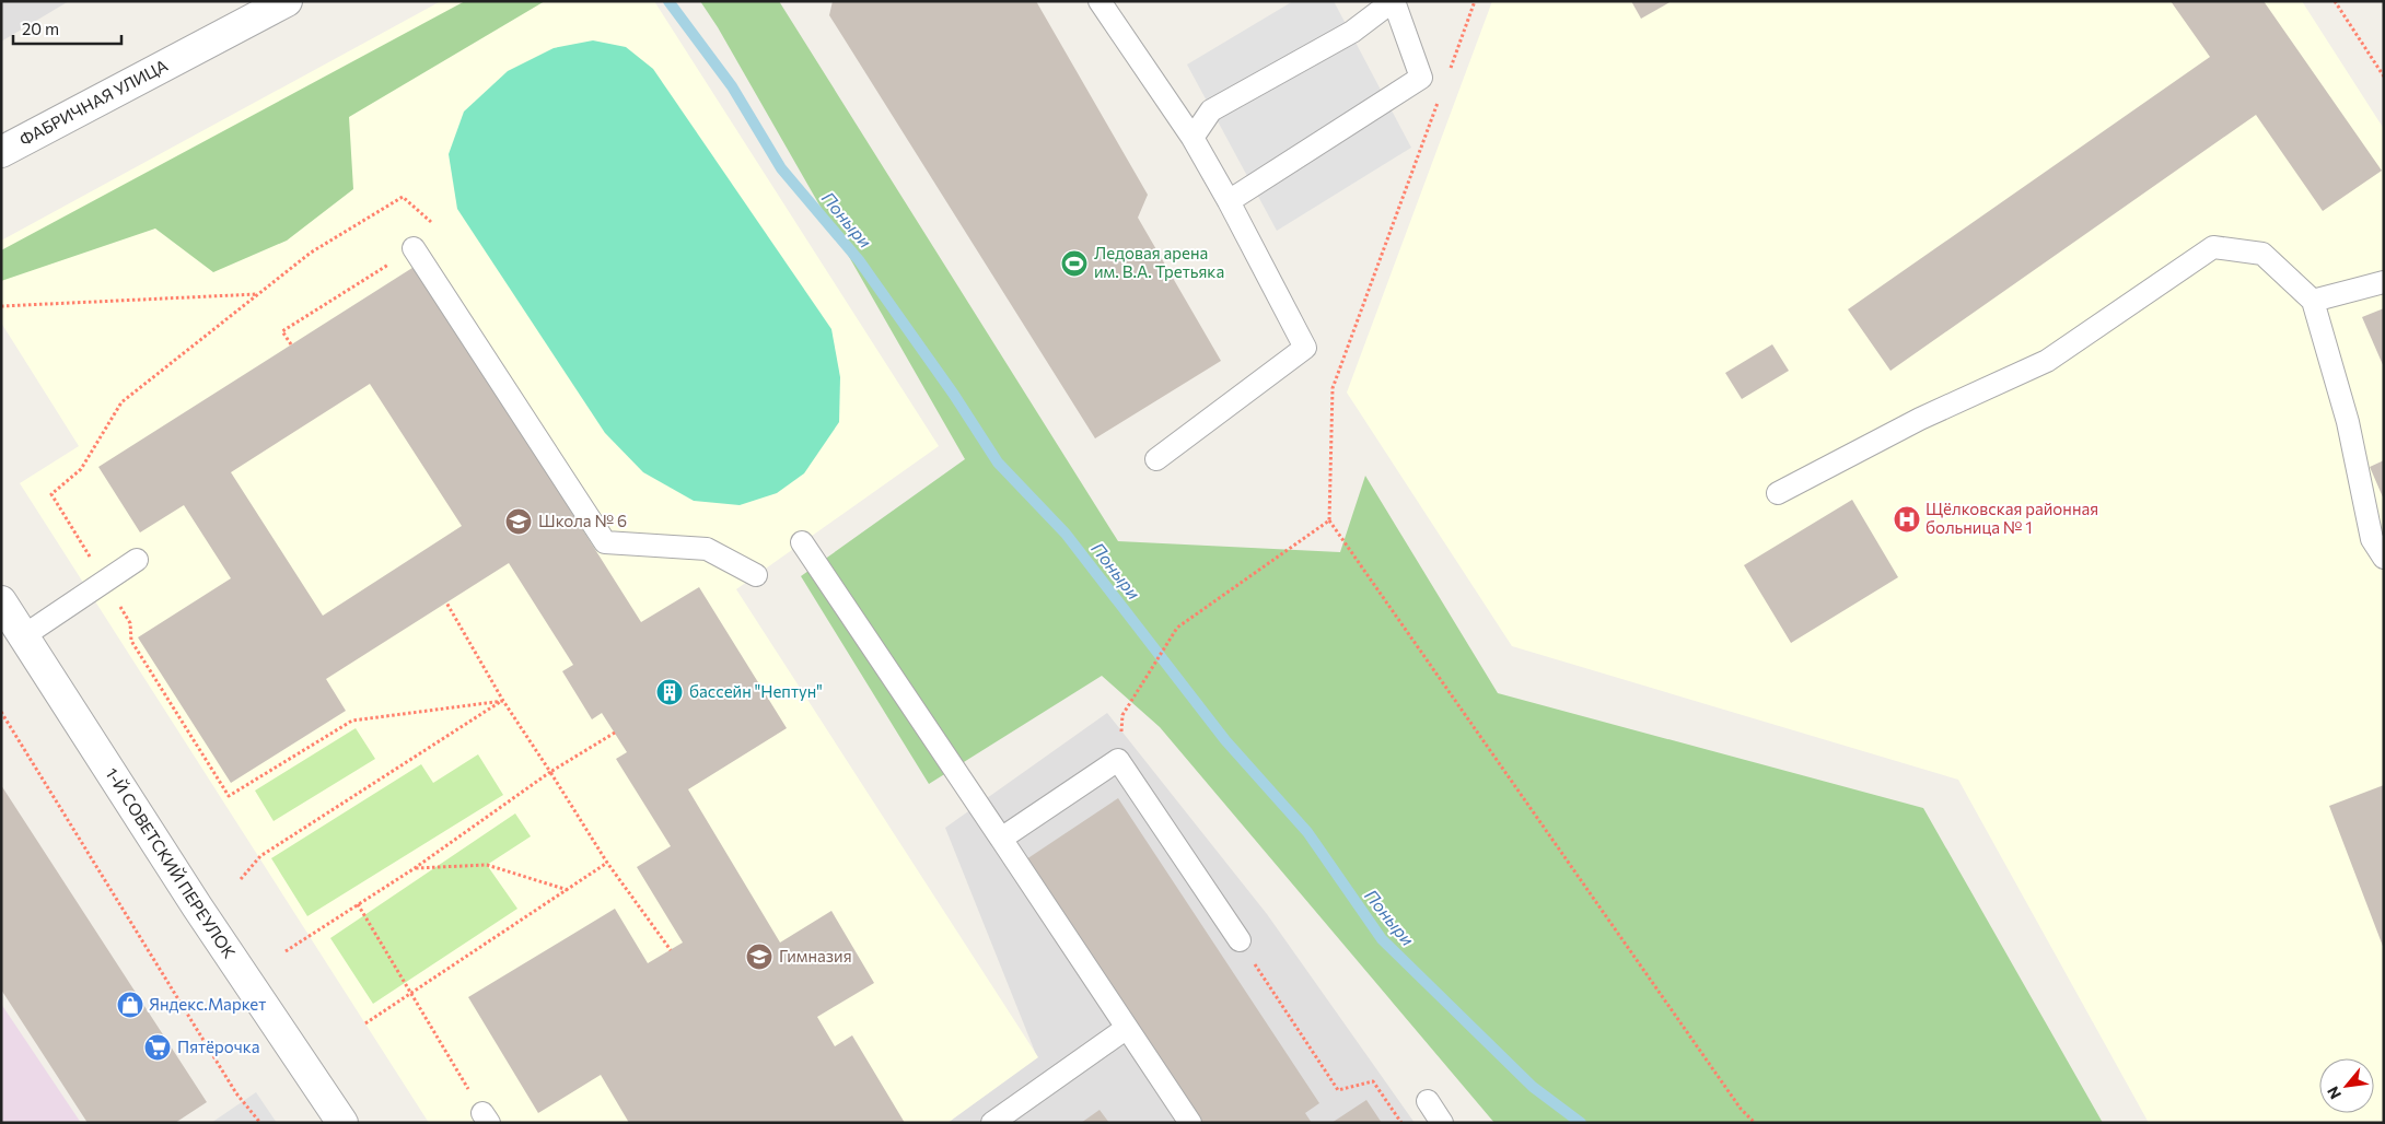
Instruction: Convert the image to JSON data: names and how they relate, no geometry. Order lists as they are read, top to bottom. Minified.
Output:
{"streets":{"street":["ФАБРИЧНАЯ УЛИЦА","1-Й СОВЕТСКИЙ ПЕРЕУЛОК"]},"water":["Поныри"],"places":{"sports":["Ледовая арена им. В.А. Третьяка"],"hospital":["Щёлковская районная больница № 1"],"school or university":["Школа № 6","Гимназия"],"building":["бассейн \"Нептун\""],"shop":["Яндекс.Маркет"],"supermarket":["Пятёрочка"]},"scale_bar":"20 m","north":"bottom left"}
